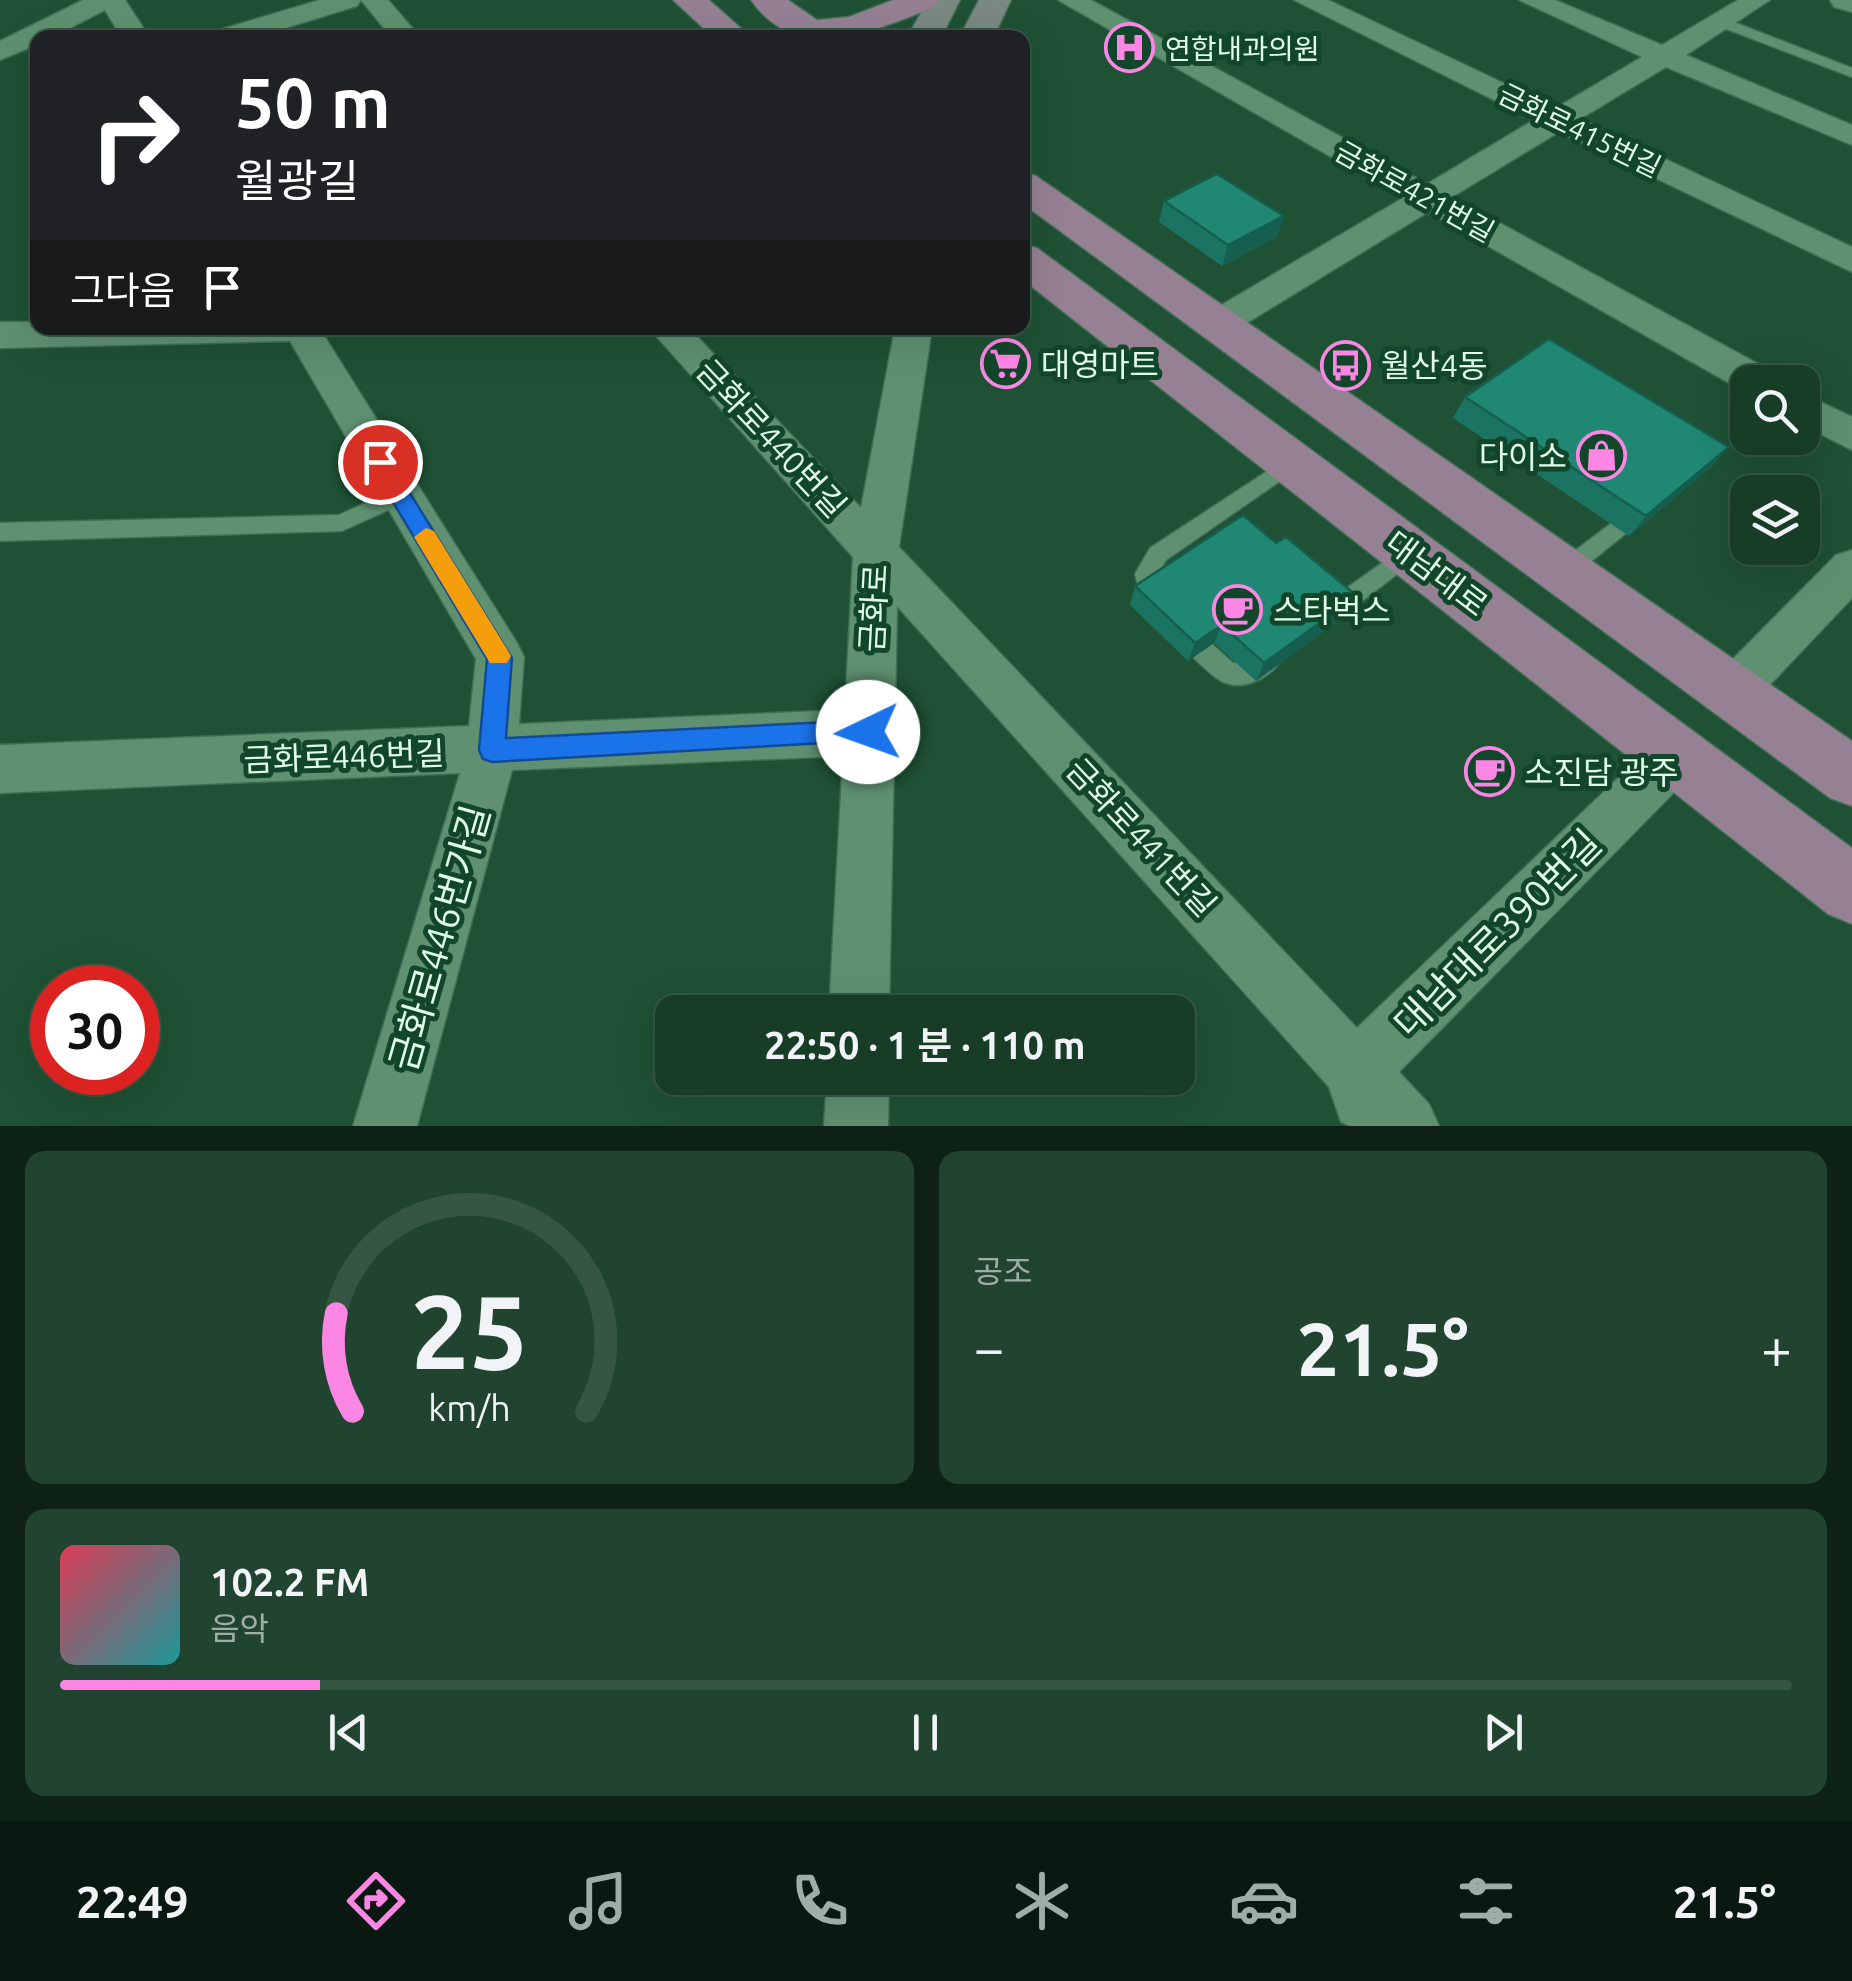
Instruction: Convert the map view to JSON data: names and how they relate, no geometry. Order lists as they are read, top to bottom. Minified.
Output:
{"streets":{"main road":["대남대로"],"street":["금화로415번길","금화로421번길","금화로440번길","금화로","금화로446번길","금화로441번길","대남대로390번길","금화로446번가길"]},"crossings":[["금화로440번길","금화로"],["금화로440번길","금화로441번길"],["대남대로","대남대로390번길"],["금화로","금화로446번길"],["금화로","금화로441번길"],["금화로446번길","금화로446번가길"],["금화로441번길","대남대로390번길"]],"places":{"hospital":["연합내과의원"],"supermarket":["대영마트"],"bus stop":["월산4동"],"shop":["다이소"],"cafe":["스타벅스","소진담 광주"]},"page":{"turn":["50 m","월광길"],"then":"그다음","limit":"30","trip":"22:50 · 1 분 · 110 m","tile":"공조","heat":["−","21.5°","+"],"song":["102.2 FM","음악"],"tabs":["22:49","21.5°"],"gauge":["25","km/h"]}}
